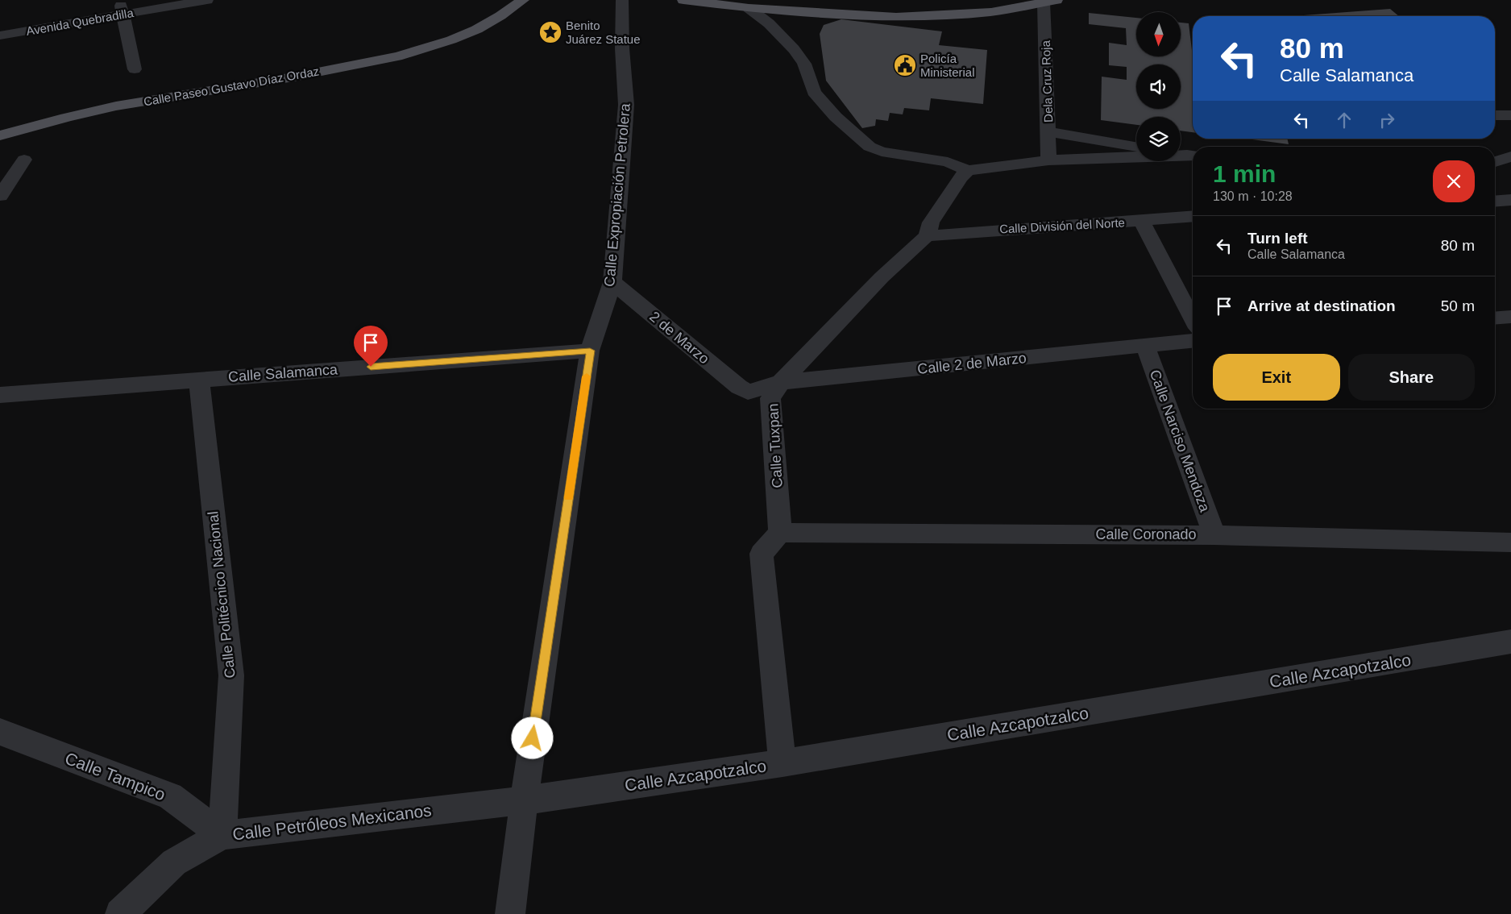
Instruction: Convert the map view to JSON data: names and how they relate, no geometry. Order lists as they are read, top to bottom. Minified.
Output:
{"streets":{"main road":["Calle Paseo Gustavo Díaz Ordaz"],"street":["Avenida Quebradilla","Dela Cruz Roja","Calle Expropiación Petrolera","Calle División del Norte","2 de Marzo","Calle 2 de Marzo","Calle Salamanca","Calle Narciso Mendoza","Calle Tuxpan","Calle Coronado","Calle Politécnico Nacional","Calle Azcapotzalco","Calle Tampico","Calle Petróleos Mexicanos"]},"crossings":[["Calle Expropiación Petrolera","2 de Marzo"],["Calle Expropiación Petrolera","Calle Salamanca"],["Calle Expropiación Petrolera","Calle Azcapotzalco"],["Calle Expropiación Petrolera","Calle Petróleos Mexicanos"],["Calle División del Norte","Calle Tuxpan"],["2 de Marzo","Calle 2 de Marzo"],["Calle 2 de Marzo","Calle Narciso Mendoza"],["Calle 2 de Marzo","Calle Tuxpan"],["Calle Salamanca","Calle Politécnico Nacional"],["Calle Narciso Mendoza","Calle Coronado"],["Calle Tuxpan","Calle Coronado"],["Calle Politécnico Nacional","Calle Tampico"],["Calle Politécnico Nacional","Calle Petróleos Mexicanos"],["Calle Azcapotzalco","Calle Petróleos Mexicanos"],["Calle Tampico","Calle Petróleos Mexicanos"]],"places":{"place":["Benito Juárez Statue"],"public building":["Policía Ministerial"]},"north":"bottom","page":{"turn":["80 m","Calle Salamanca"],"heading":["1 min","130 m · 10:28"],"list":[{"name":"Turn left","note":"Calle Salamanca","value":"80 m"},{"name":"Arrive at destination","value":"50 m"}],"buttons":["Exit","Share"]}}
